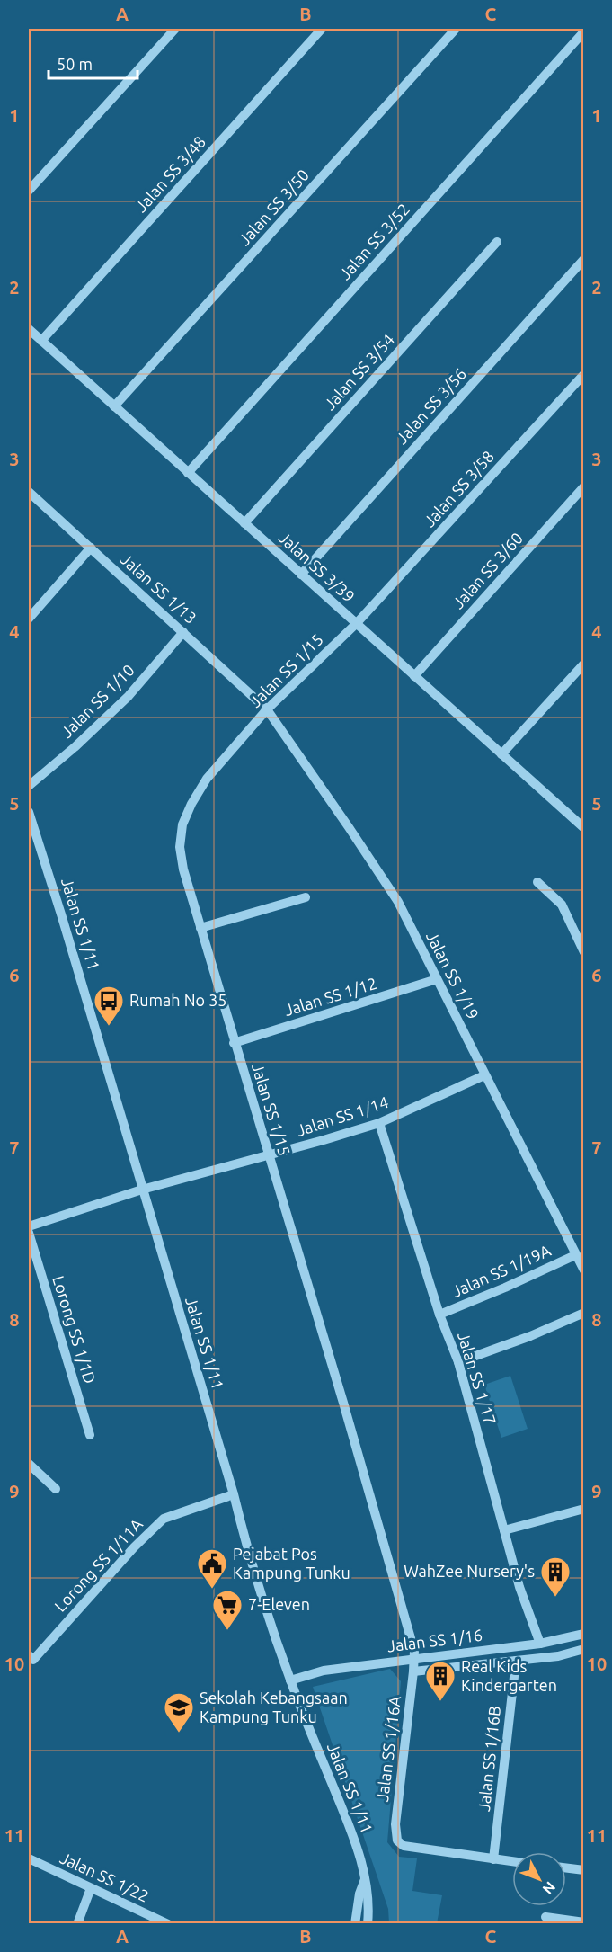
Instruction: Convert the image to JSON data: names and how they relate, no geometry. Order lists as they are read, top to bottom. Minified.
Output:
{"streets":{"street":["Jalan SS 3/48","Jalan SS 3/50","Jalan SS 3/52","Jalan SS 3/54","Jalan SS 3/56","Jalan SS 3/58","Jalan SS 3/39","Jalan SS 3/60","Jalan SS 1/13","Jalan SS 1/15","Jalan SS 1/10","Jalan SS 1/11","Jalan SS 1/19","Jalan SS 1/12","Jalan SS 1/14","Jalan SS 1/19A","Lorong SS 1/1D","Jalan SS 1/17","Lorong SS 1/11A","Jalan SS 1/16","Jalan SS 1/16A","Jalan SS 1/16B","Jalan SS 1/22"]},"crossings":[["Jalan SS 3/48","Jalan SS 3/39"],["Jalan SS 3/50","Jalan SS 3/39"],["Jalan SS 3/52","Jalan SS 3/39"],["Jalan SS 3/54","Jalan SS 3/39"],["Jalan SS 3/56","Jalan SS 3/39"],["Jalan SS 3/58","Jalan SS 3/39"],["Jalan SS 3/58","Jalan SS 1/15"],["Jalan SS 3/39","Jalan SS 3/60"],["Jalan SS 3/39","Jalan SS 1/15"],["Jalan SS 1/13","Jalan SS 1/15"],["Jalan SS 1/13","Jalan SS 1/10"],["Jalan SS 1/13","Jalan SS 1/19"],["Jalan SS 1/15","Jalan SS 1/19"],["Jalan SS 1/15","Jalan SS 1/12"],["Jalan SS 1/15","Jalan SS 1/14"],["Jalan SS 1/15","Jalan SS 1/16"],["Jalan SS 1/15","Jalan SS 1/16A"],["Jalan SS 1/11","Jalan SS 1/14"],["Jalan SS 1/11","Lorong SS 1/11A"],["Jalan SS 1/11","Jalan SS 1/16"],["Jalan SS 1/19","Jalan SS 1/12"],["Jalan SS 1/19","Jalan SS 1/14"],["Jalan SS 1/19","Jalan SS 1/19A"],["Jalan SS 1/14","Jalan SS 1/17"],["Jalan SS 1/19A","Jalan SS 1/17"],["Jalan SS 1/17","Jalan SS 1/16"],["Jalan SS 1/16","Jalan SS 1/16A"],["Jalan SS 1/16","Jalan SS 1/16B"],["Jalan SS 1/16A","Jalan SS 1/16B"]],"places":{"bus stop":["Rumah No 35"],"public building":["Pejabat Pos Kampung Tunku"],"building":["WahZee Nursery's","Real Kids Kindergarten"],"supermarket":["7-Eleven"],"school or university":["Sekolah Kebangsaan Kampung Tunku"]},"scale_bar":"50 m","north":"bottom right","grid":{"columns":["A","B","C"],"rows":["1","2","3","4","5","6","7","8","9","10","11"]}}
